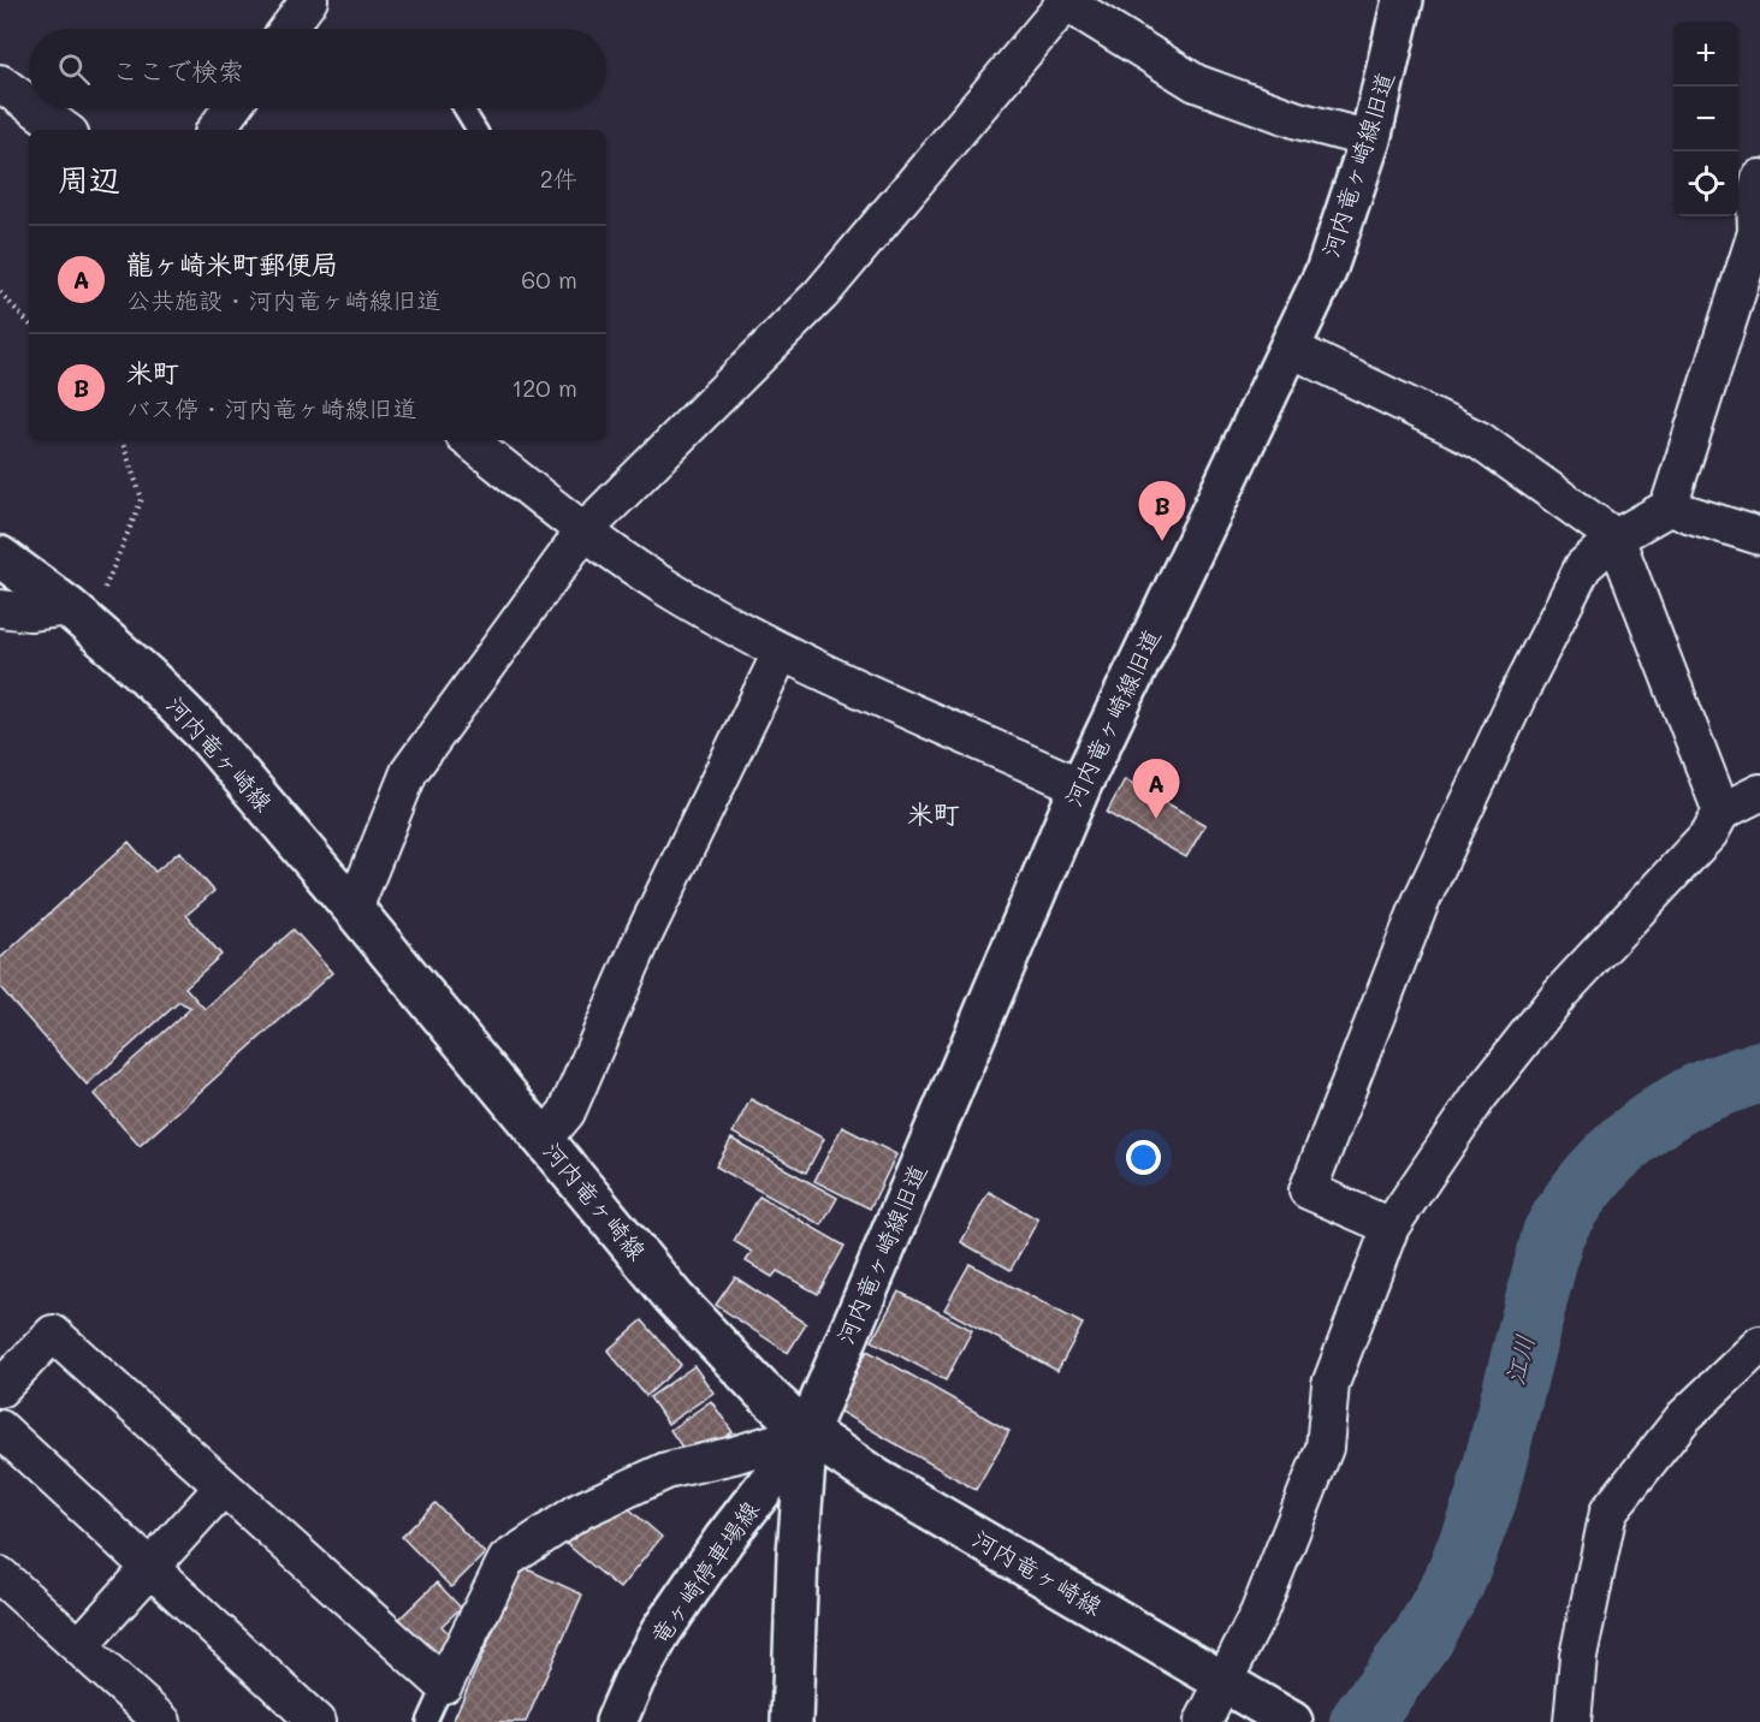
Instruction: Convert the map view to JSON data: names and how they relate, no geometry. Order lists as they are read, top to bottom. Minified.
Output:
{"streets":{"main road":["河内竜ヶ崎線旧道","河内竜ヶ崎線","竜ヶ崎停車場線"]},"crossings":[["河内竜ヶ崎線旧道","河内竜ヶ崎線"],["河内竜ヶ崎線旧道","竜ヶ崎停車場線"],["河内竜ヶ崎線","竜ヶ崎停車場線"]],"districts":["米町"],"water":["江川"],"page":{"map_buttons":["+","−"],"search":"ここで検索","heading":["周辺","2件"],"list":[{"mark":"A","name":"龍ヶ崎米町郵便局","note":"公共施設 · 河内竜ヶ崎線旧道","value":"60 m"},{"mark":"B","name":"米町","note":"バス停 · 河内竜ヶ崎線旧道","value":"120 m"}],"pins":["B","A"]}}
